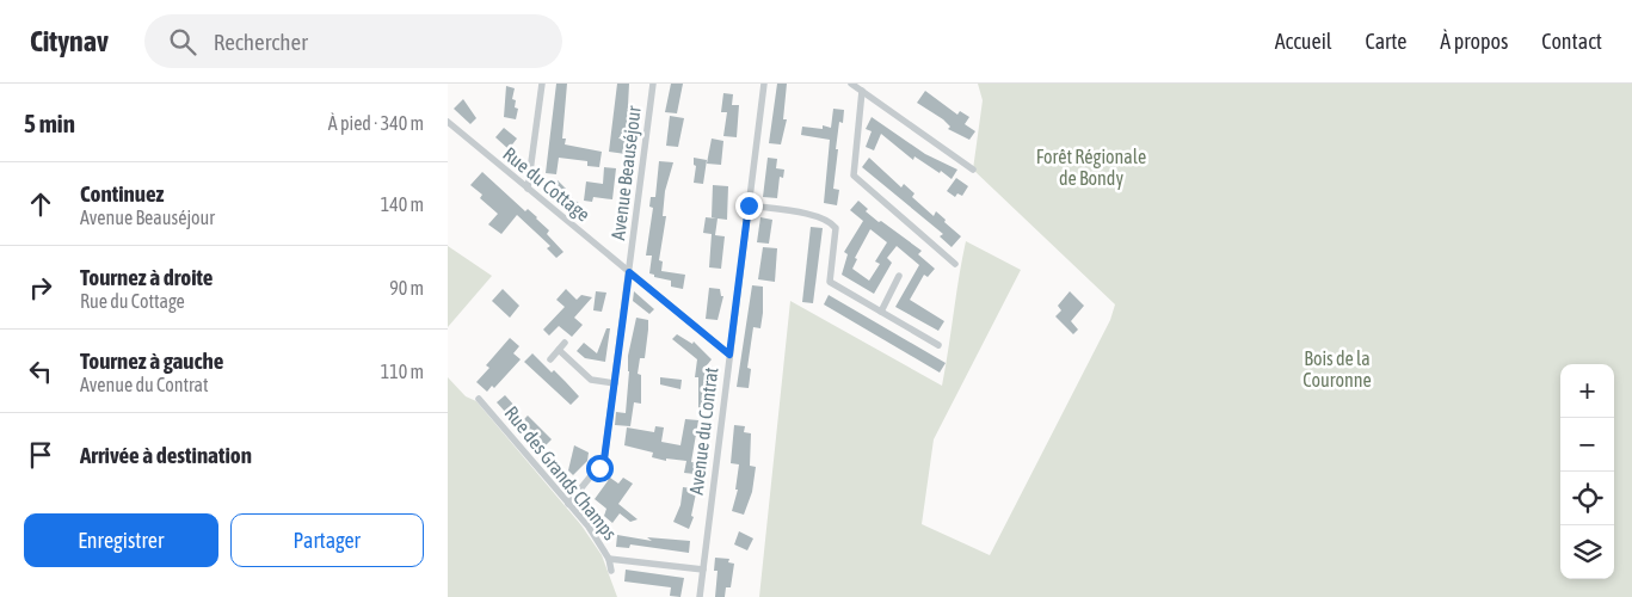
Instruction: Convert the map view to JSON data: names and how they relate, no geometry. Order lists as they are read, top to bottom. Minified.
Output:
{"streets":{"street":["Avenue Beauséjour","Rue du Cottage","Avenue du Contrat","Rue des Grands Champs"]},"crossings":[["Avenue Beauséjour","Rue du Cottage"],["Avenue Beauséjour","Rue des Grands Champs"],["Rue du Cottage","Avenue du Contrat"]],"parks":["Forêt Régionale de Bondy","Bois de la Couronne"],"page":{"header":"Citynav","search":"Rechercher","nav":["Accueil","Carte","À propos","Contact"],"heading":["5 min","À pied · 340 m"],"list":[["Continuez","Avenue Beauséjour","140 m"],["Tournez à droite","Rue du Cottage","90 m"],["Tournez à gauche","Avenue du Contrat","110 m"],"Arrivée à destination"],"map_buttons":["+","−"],"buttons":["Enregistrer","Partager"]}}
